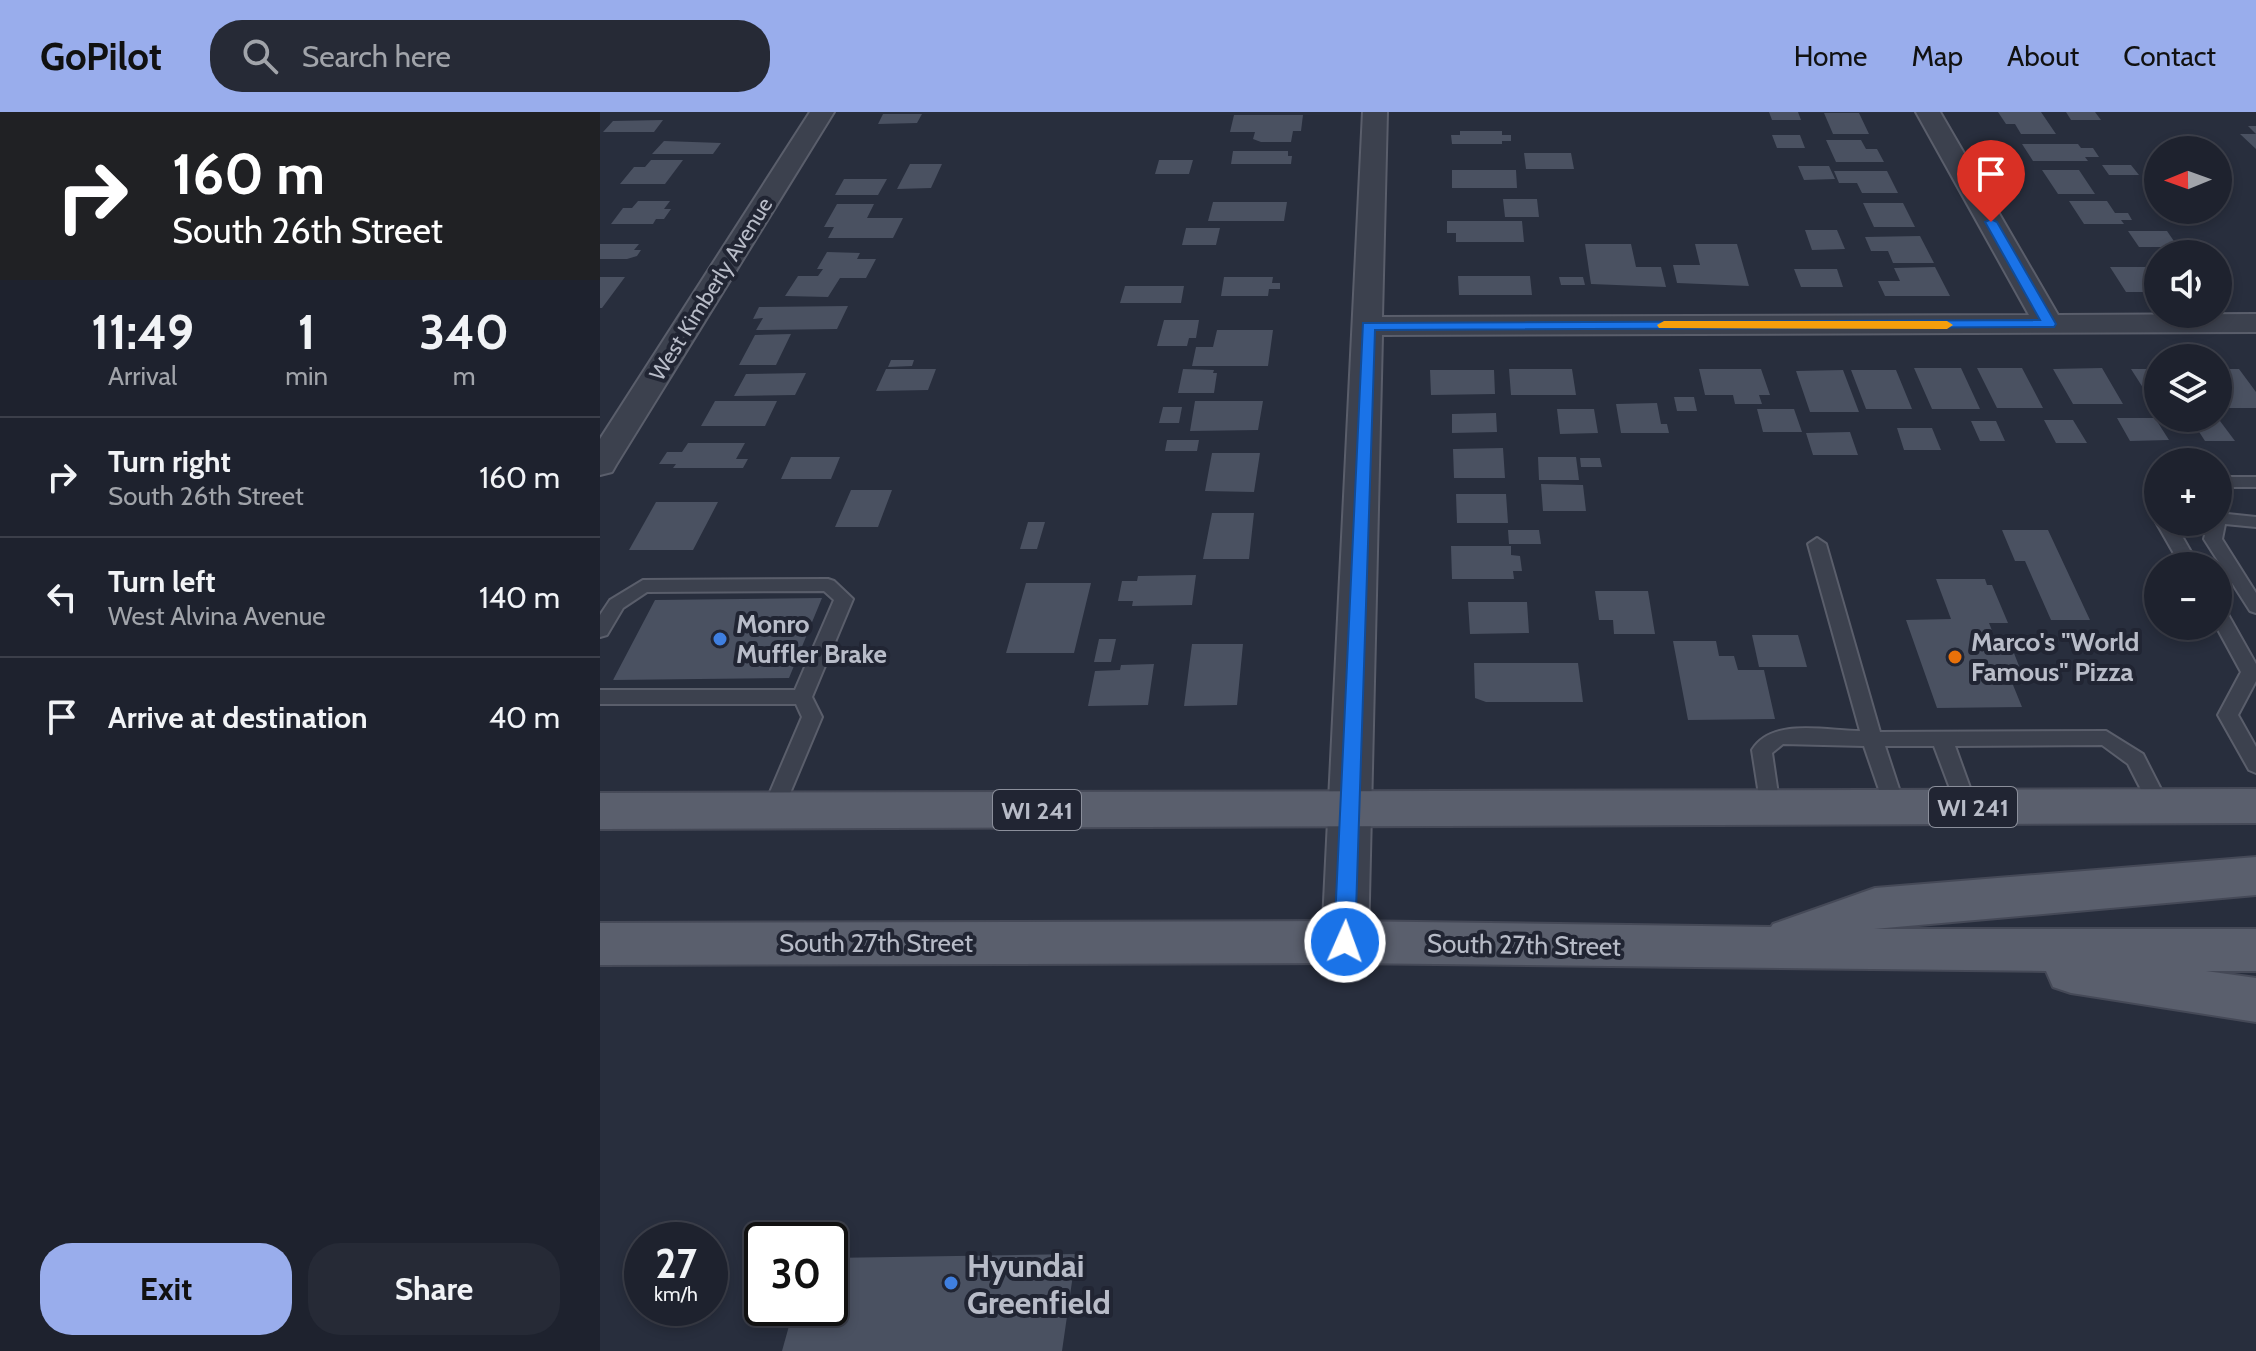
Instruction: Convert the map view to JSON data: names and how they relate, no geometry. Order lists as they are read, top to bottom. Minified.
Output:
{"streets":{"main road":["WI 241","South 27th Street"],"street":["West Kimberly Avenue"]},"places":["Monro Muffler Brake","Marco's \"World Famous\" Pizza","Hyundai Greenfield"],"north":"left","page":{"header":"GoPilot","search":"Search here","nav":["Home","Map","About","Contact"],"turn":["160 m","South 26th Street"],"map_buttons":["+","−"],"eta":["11:49","Arrival","1","min","340","m"],"list":[{"name":"Turn right","note":"South 26th Street","value":"160 m"},{"name":"Turn left","note":"West Alvina Avenue","value":"140 m"},{"name":"Arrive at destination","value":"40 m"}],"speed":"27 km/h","limit":"30","buttons":["Exit","Share"]}}
